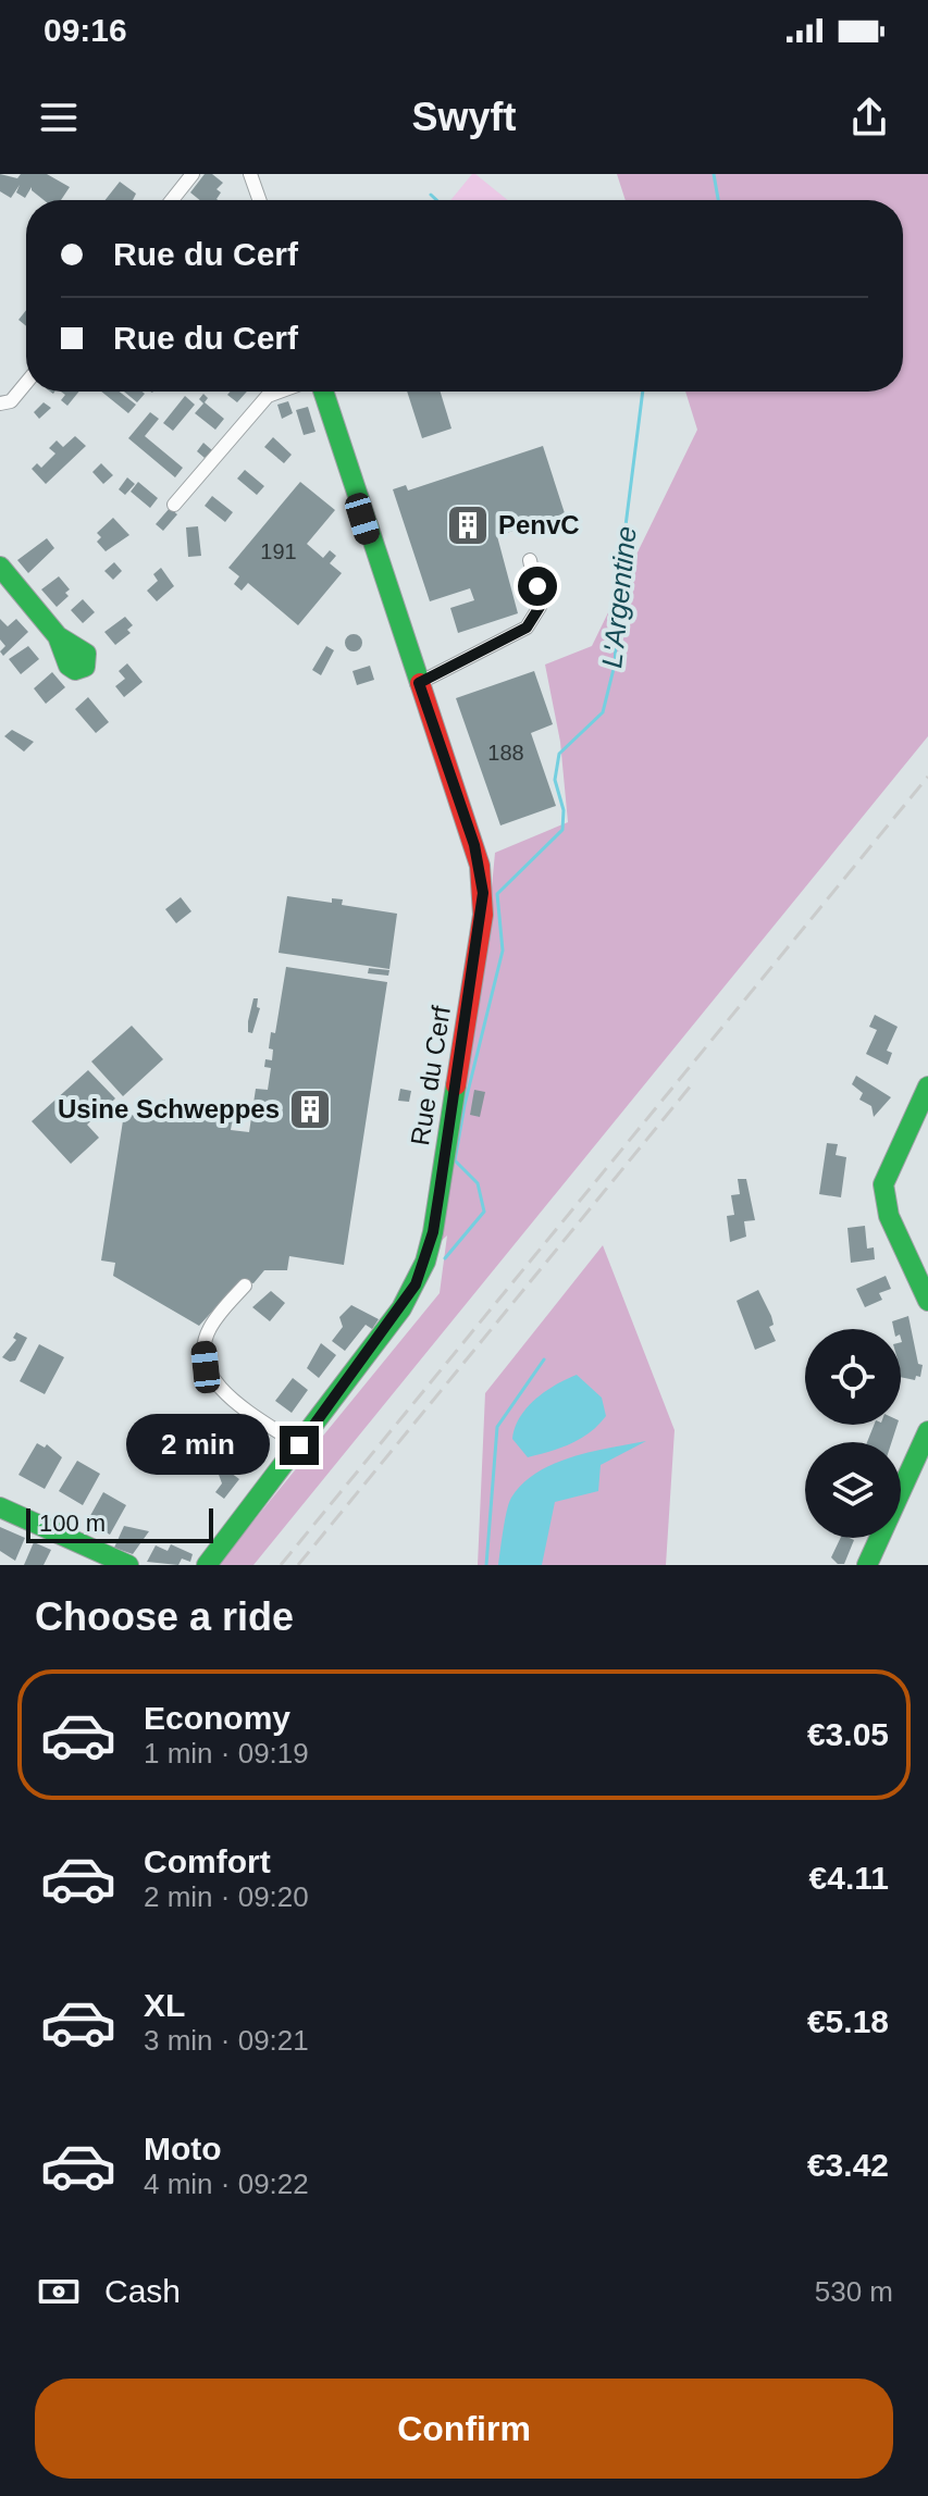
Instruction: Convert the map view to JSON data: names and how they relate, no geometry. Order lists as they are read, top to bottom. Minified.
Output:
{"streets":{"street":["Rue du Cerf"]},"water":["L'Argentine"],"places":{"building":["PenvC","Usine Schweppes"]},"house_numbers":["191","188"],"scale_bar":"100 m","page":{"status":"09:16","header":"Swyft","banner":["Rue du Cerf","Rue du Cerf"],"bubble":"2 min","scale":"100 m","heading":"Choose a ride","list":[{"name":"Economy","note":"1 min · 09:19","value":"€3.05"},{"name":"Comfort","note":"2 min · 09:20","value":"€4.11"},{"name":"XL","note":"3 min · 09:21","value":"€5.18"},{"name":"Moto","note":"4 min · 09:22","value":"€3.42"}],"pay":["Cash","530 m"],"buttons":"Confirm"}}
